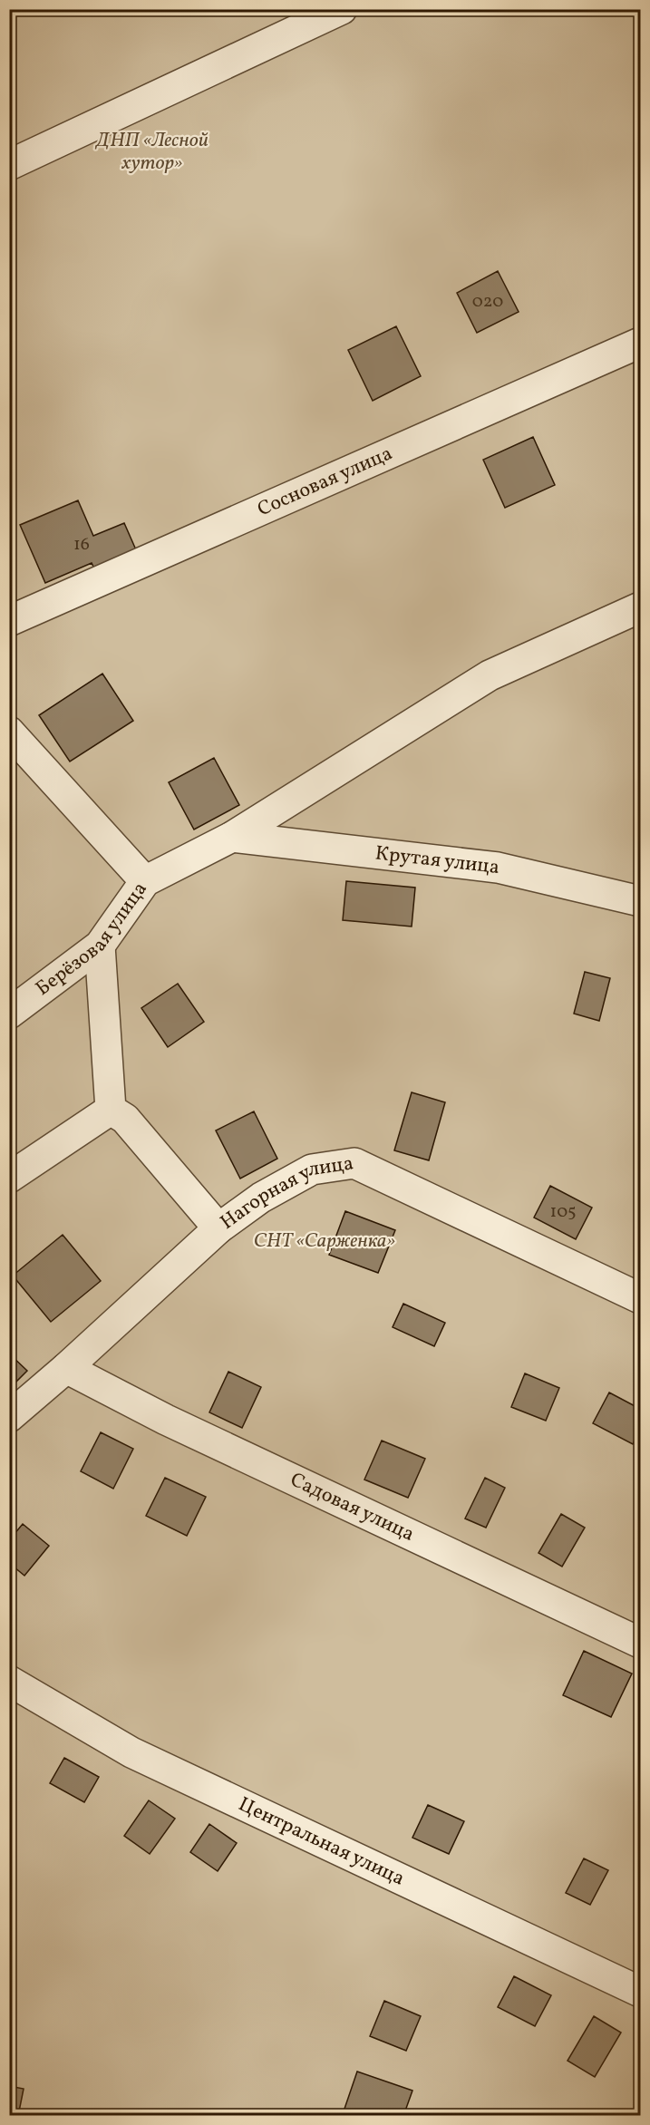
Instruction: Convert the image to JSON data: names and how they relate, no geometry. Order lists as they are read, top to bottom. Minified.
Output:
{"streets":{"street":["Сосновая улица","Крутая улица","Берёзовая улица","Нагорная улица","Садовая улица","Центральная улица"]},"crossings":[["Крутая улица","Берёзовая улица"],["Нагорная улица","Садовая улица"]],"parks":["ДНП «Лесной хутор»","СНТ «Сарженка»"],"house_numbers":["020","16","105"]}
